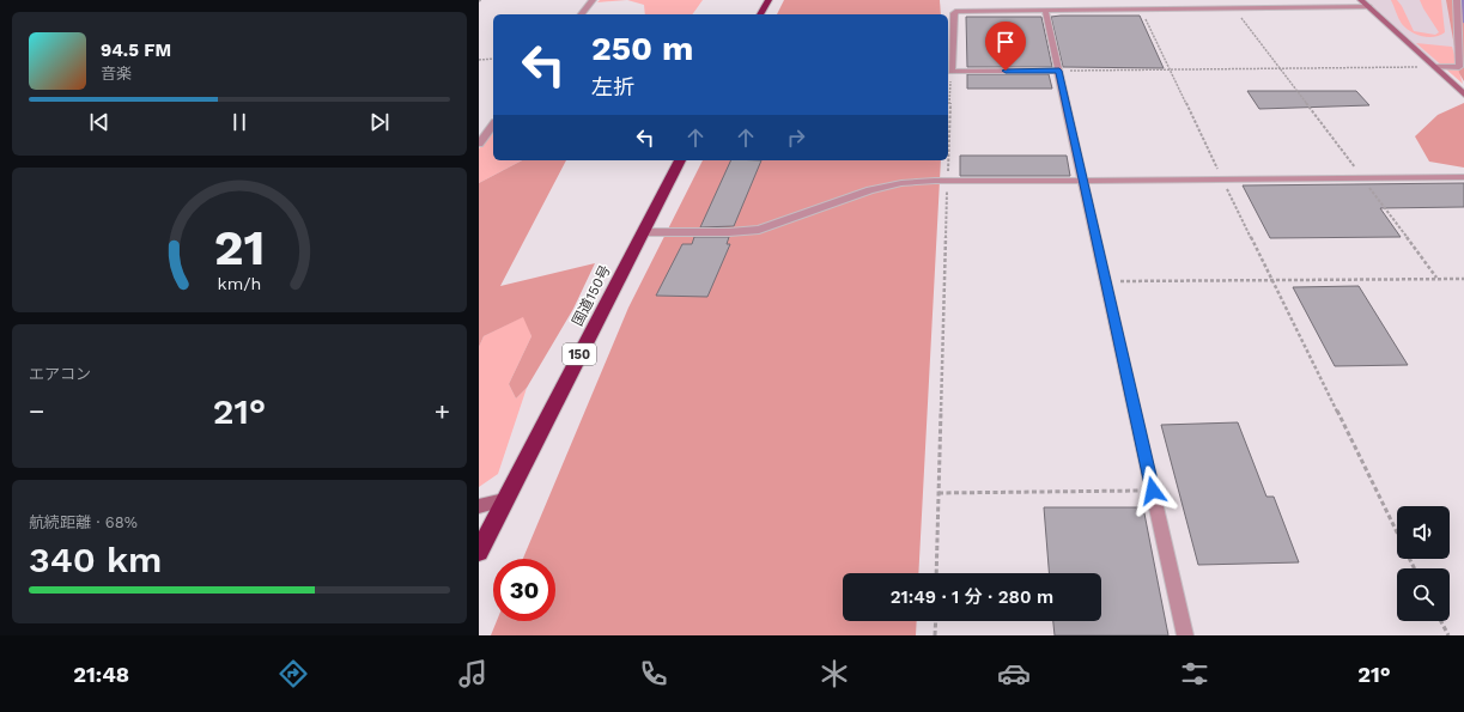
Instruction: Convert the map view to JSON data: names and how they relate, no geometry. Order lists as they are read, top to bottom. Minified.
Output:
{"streets":{"highway":["国道150号","150"]},"page":{"turn":["250 m","左折"],"song":["94.5 FM","音楽"],"tile":["エアコン",["航続距離 · 68%","340 km"]],"heat":["−","21°","+"],"limit":"30","trip":"21:49 · 1 分 · 280 m","tabs":["21:48","21°"],"gauge":["21","km/h"]}}
